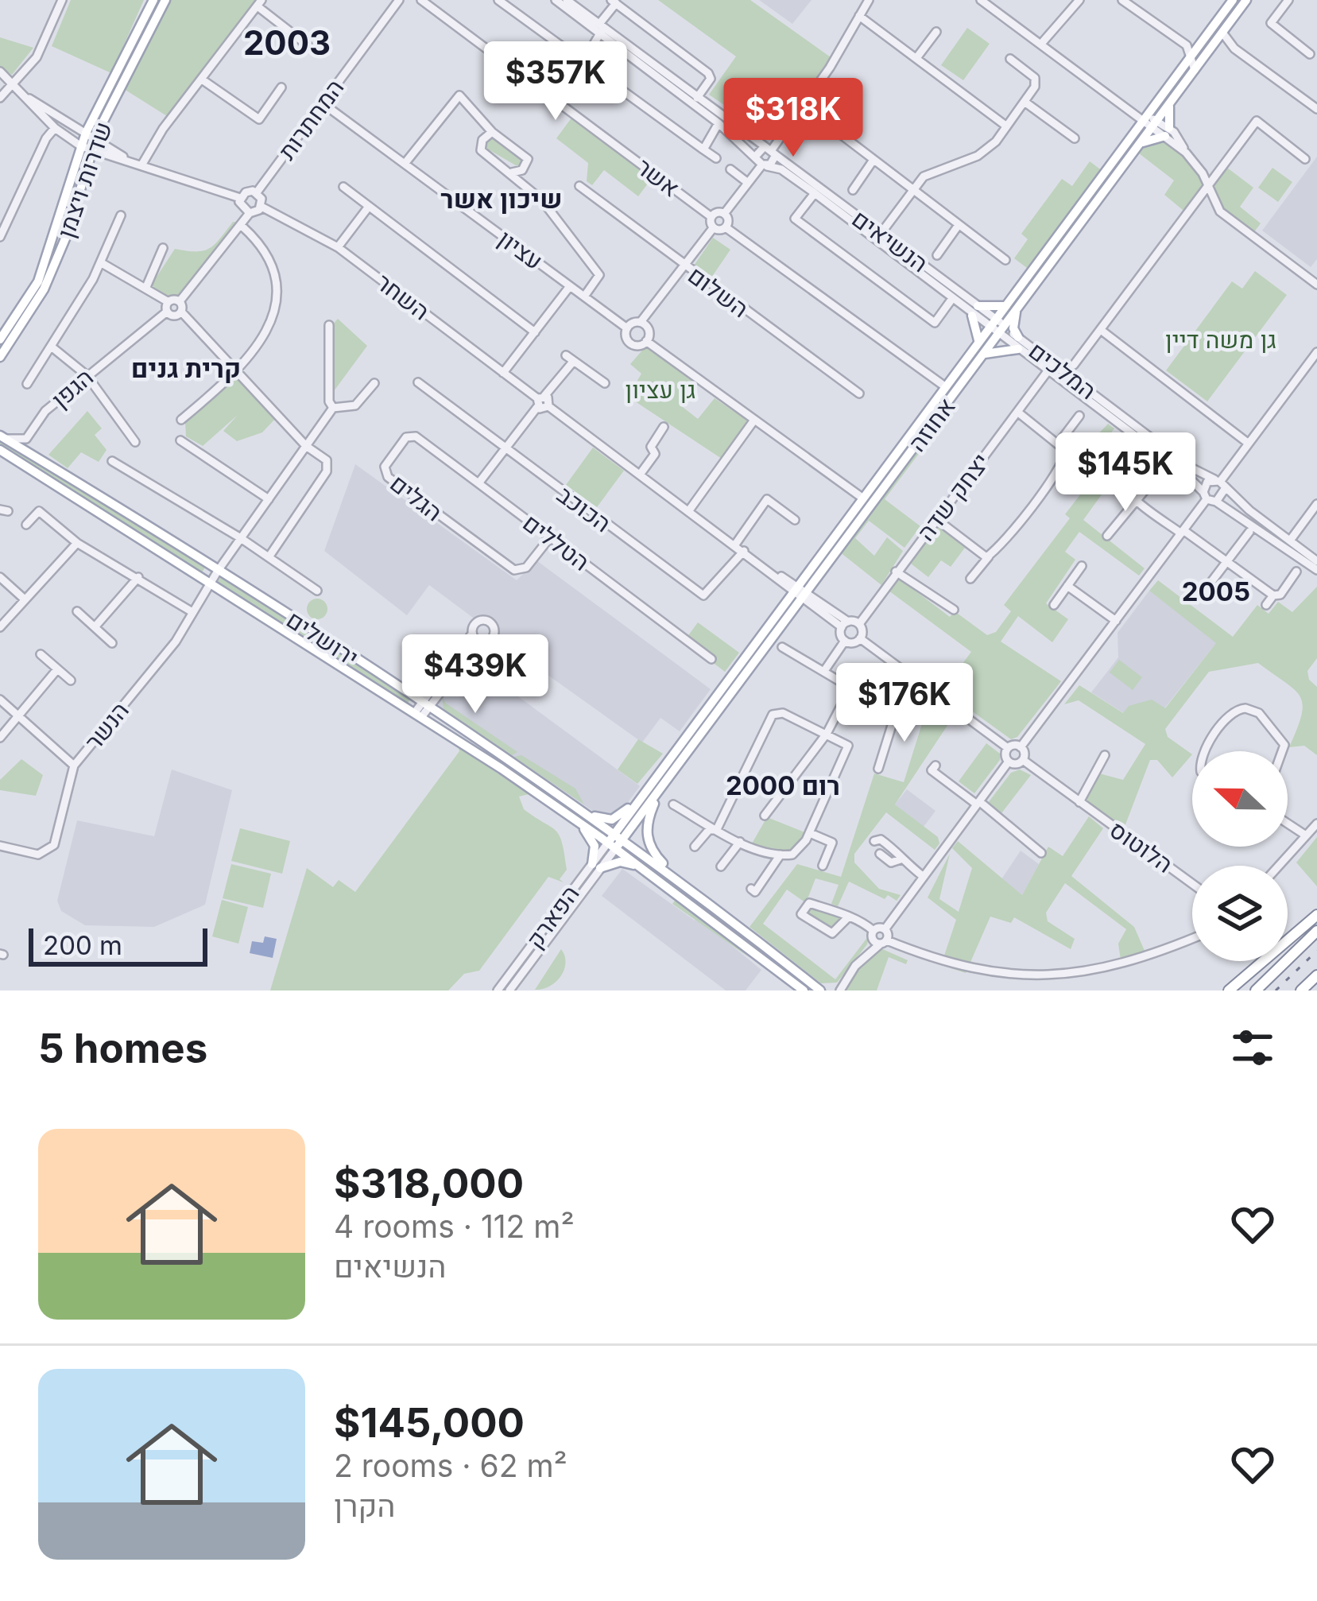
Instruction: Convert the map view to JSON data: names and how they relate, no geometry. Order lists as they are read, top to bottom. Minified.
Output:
{"streets":{"main road":["שדרות ויצמן","אחוזה","ירושלים"],"street":["המחתרות","אשר","הנשיאים","עציון","השלום","השחר","המלכים","הגפן","יצחק שדה","הגלים","הכוכב","הטללים","הנשר","הלוטוס","הפארק"]},"crossings":[["המחתרות","עציון"],["המחתרות","השחר"],["הנשיאים","המלכים"],["הנשיאים","אחוזה"],["המלכים","אחוזה"],["המלכים","יצחק שדה"],["אחוזה","ירושלים"],["אחוזה","הפארק"],["הגלים","הטללים"],["ירושלים","הנשר"],["ירושלים","הפארק"]],"districts":["2003","שיכון אשר","קרית גנים","2005","רום 2000"],"parks":["גן משה דיין","גן עציון"],"scale_bar":"200 m","north":"left","page":{"price":["$357K","$318K","$145K","$439K","$176K"],"scale":"200 m","heading":"5 homes","list":[{"name":"$318,000","note":"4 rooms · 112 m² · הנשיאים"},{"name":"$145,000","note":"2 rooms · 62 m² · הקרן"}]}}
